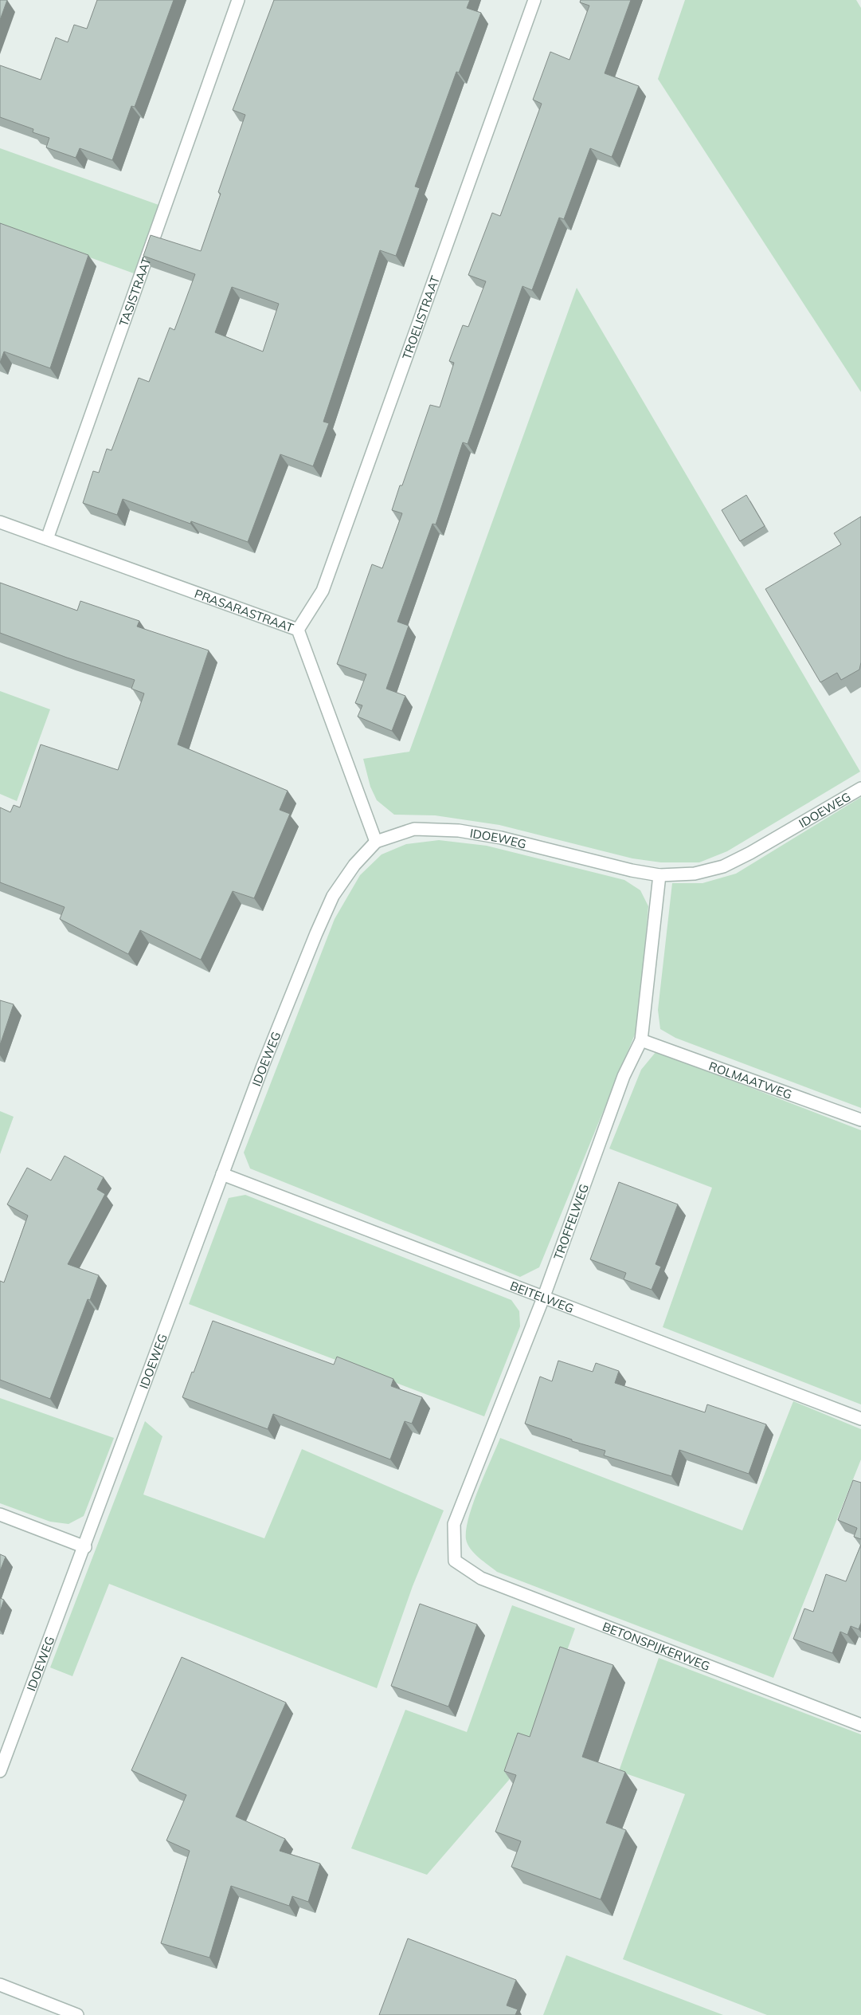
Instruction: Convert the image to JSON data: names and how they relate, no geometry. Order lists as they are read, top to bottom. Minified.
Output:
{"streets":{"street":["TASISTRAAT","TROELISTRAAT","PRASARASTRAAT","IDOEWEG","ROLMAATWEG","TROFFELWEG","BEITELWEG","BETONSPIJKERWEG"]},"crossings":[["TASISTRAAT","PRASARASTRAAT"],["TROELISTRAAT","PRASARASTRAAT"],["PRASARASTRAAT","IDOEWEG"],["IDOEWEG","TROFFELWEG"],["IDOEWEG","BEITELWEG"],["ROLMAATWEG","TROFFELWEG"],["TROFFELWEG","BEITELWEG"],["TROFFELWEG","BETONSPIJKERWEG"]]}
